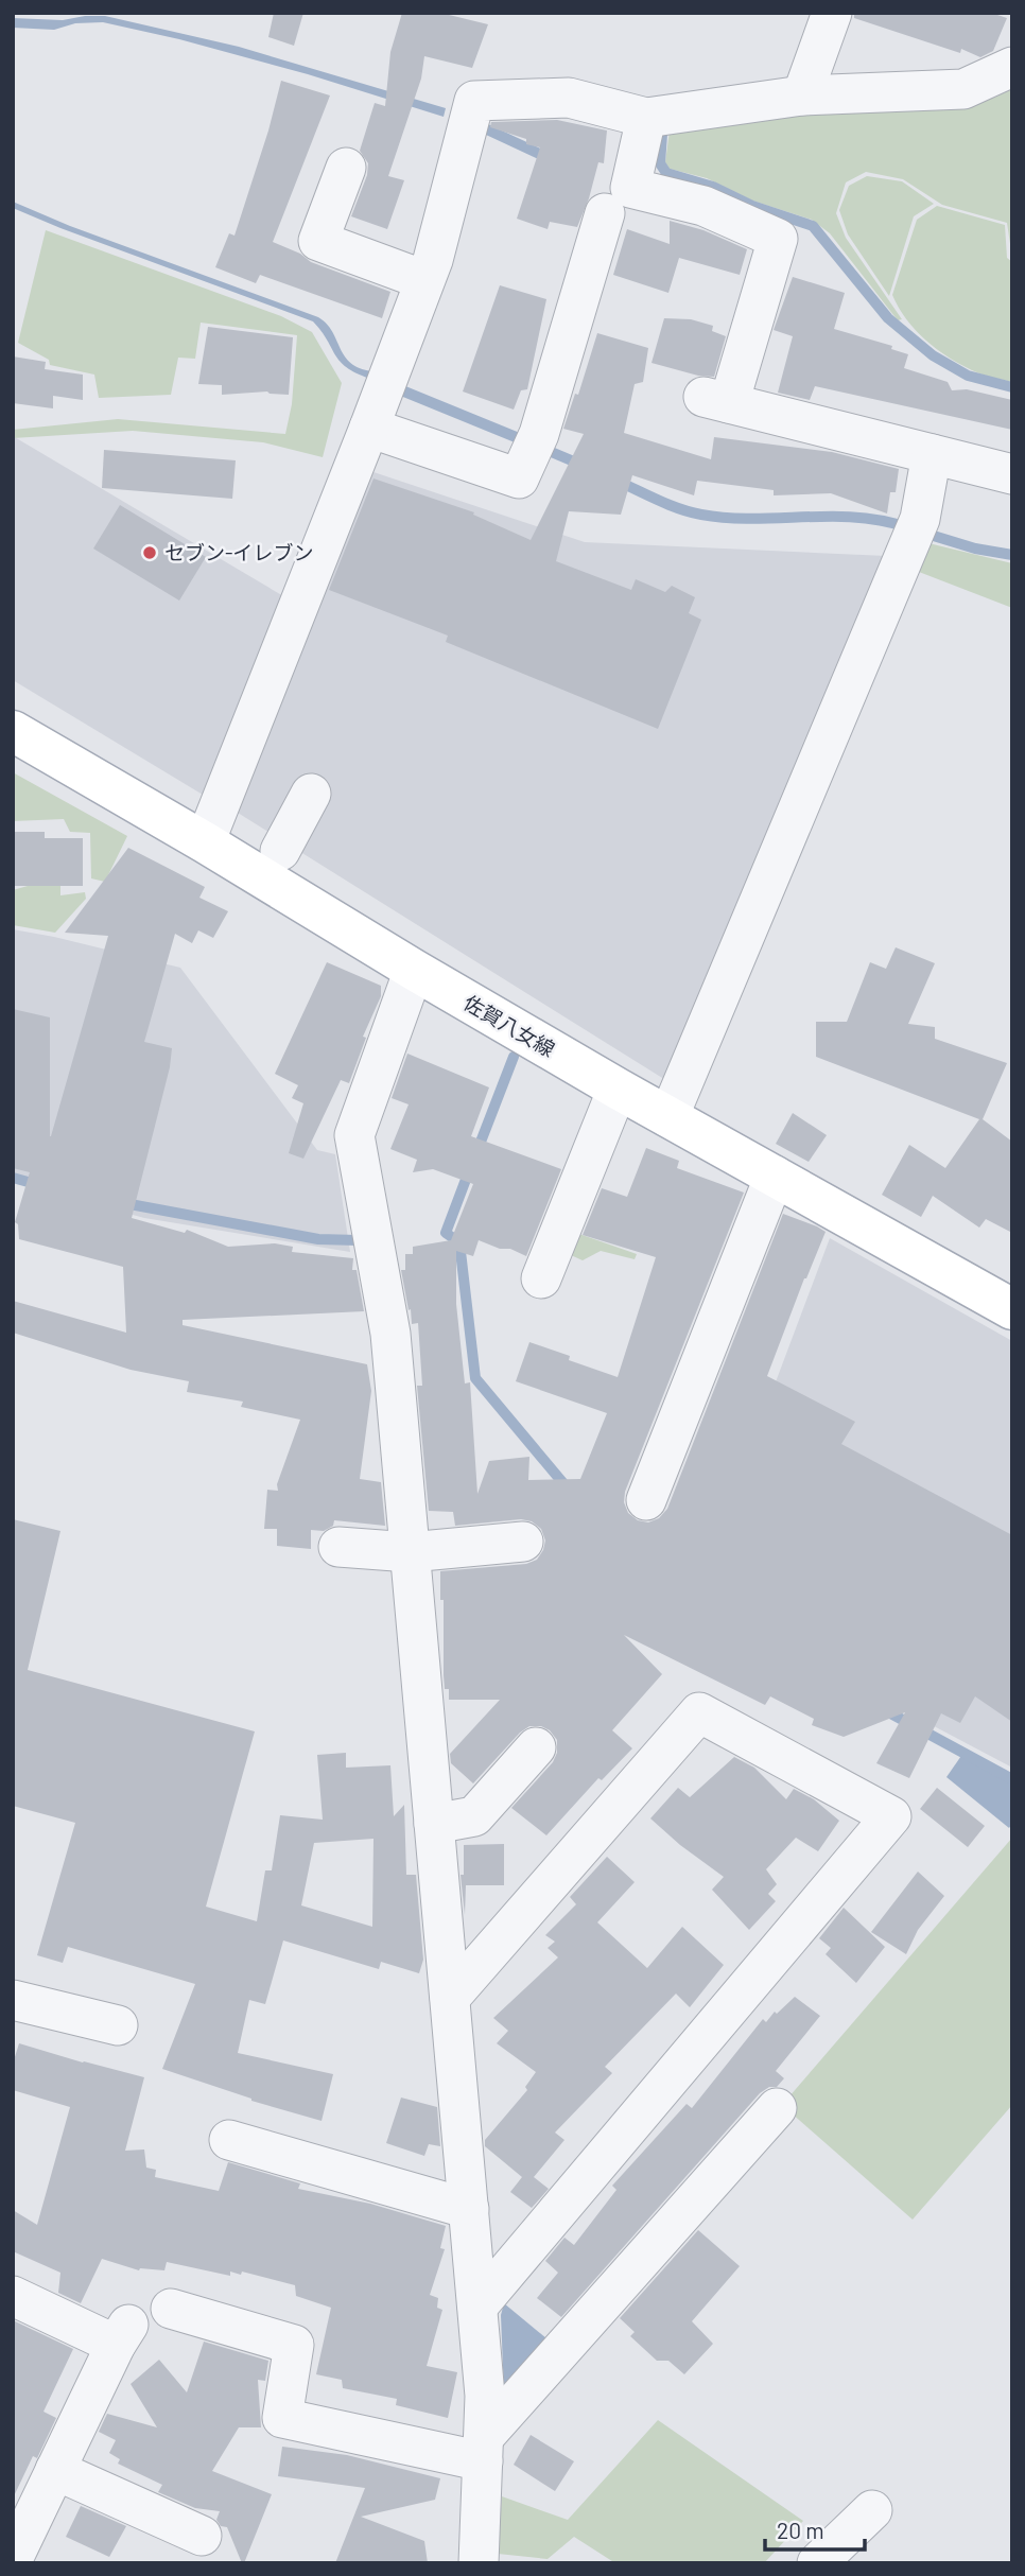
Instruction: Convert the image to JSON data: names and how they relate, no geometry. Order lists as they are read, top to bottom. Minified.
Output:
{"streets":{"main road":["佐賀八女線"]},"places":["セブン-イレブン"],"scale_bar":"20 m"}
